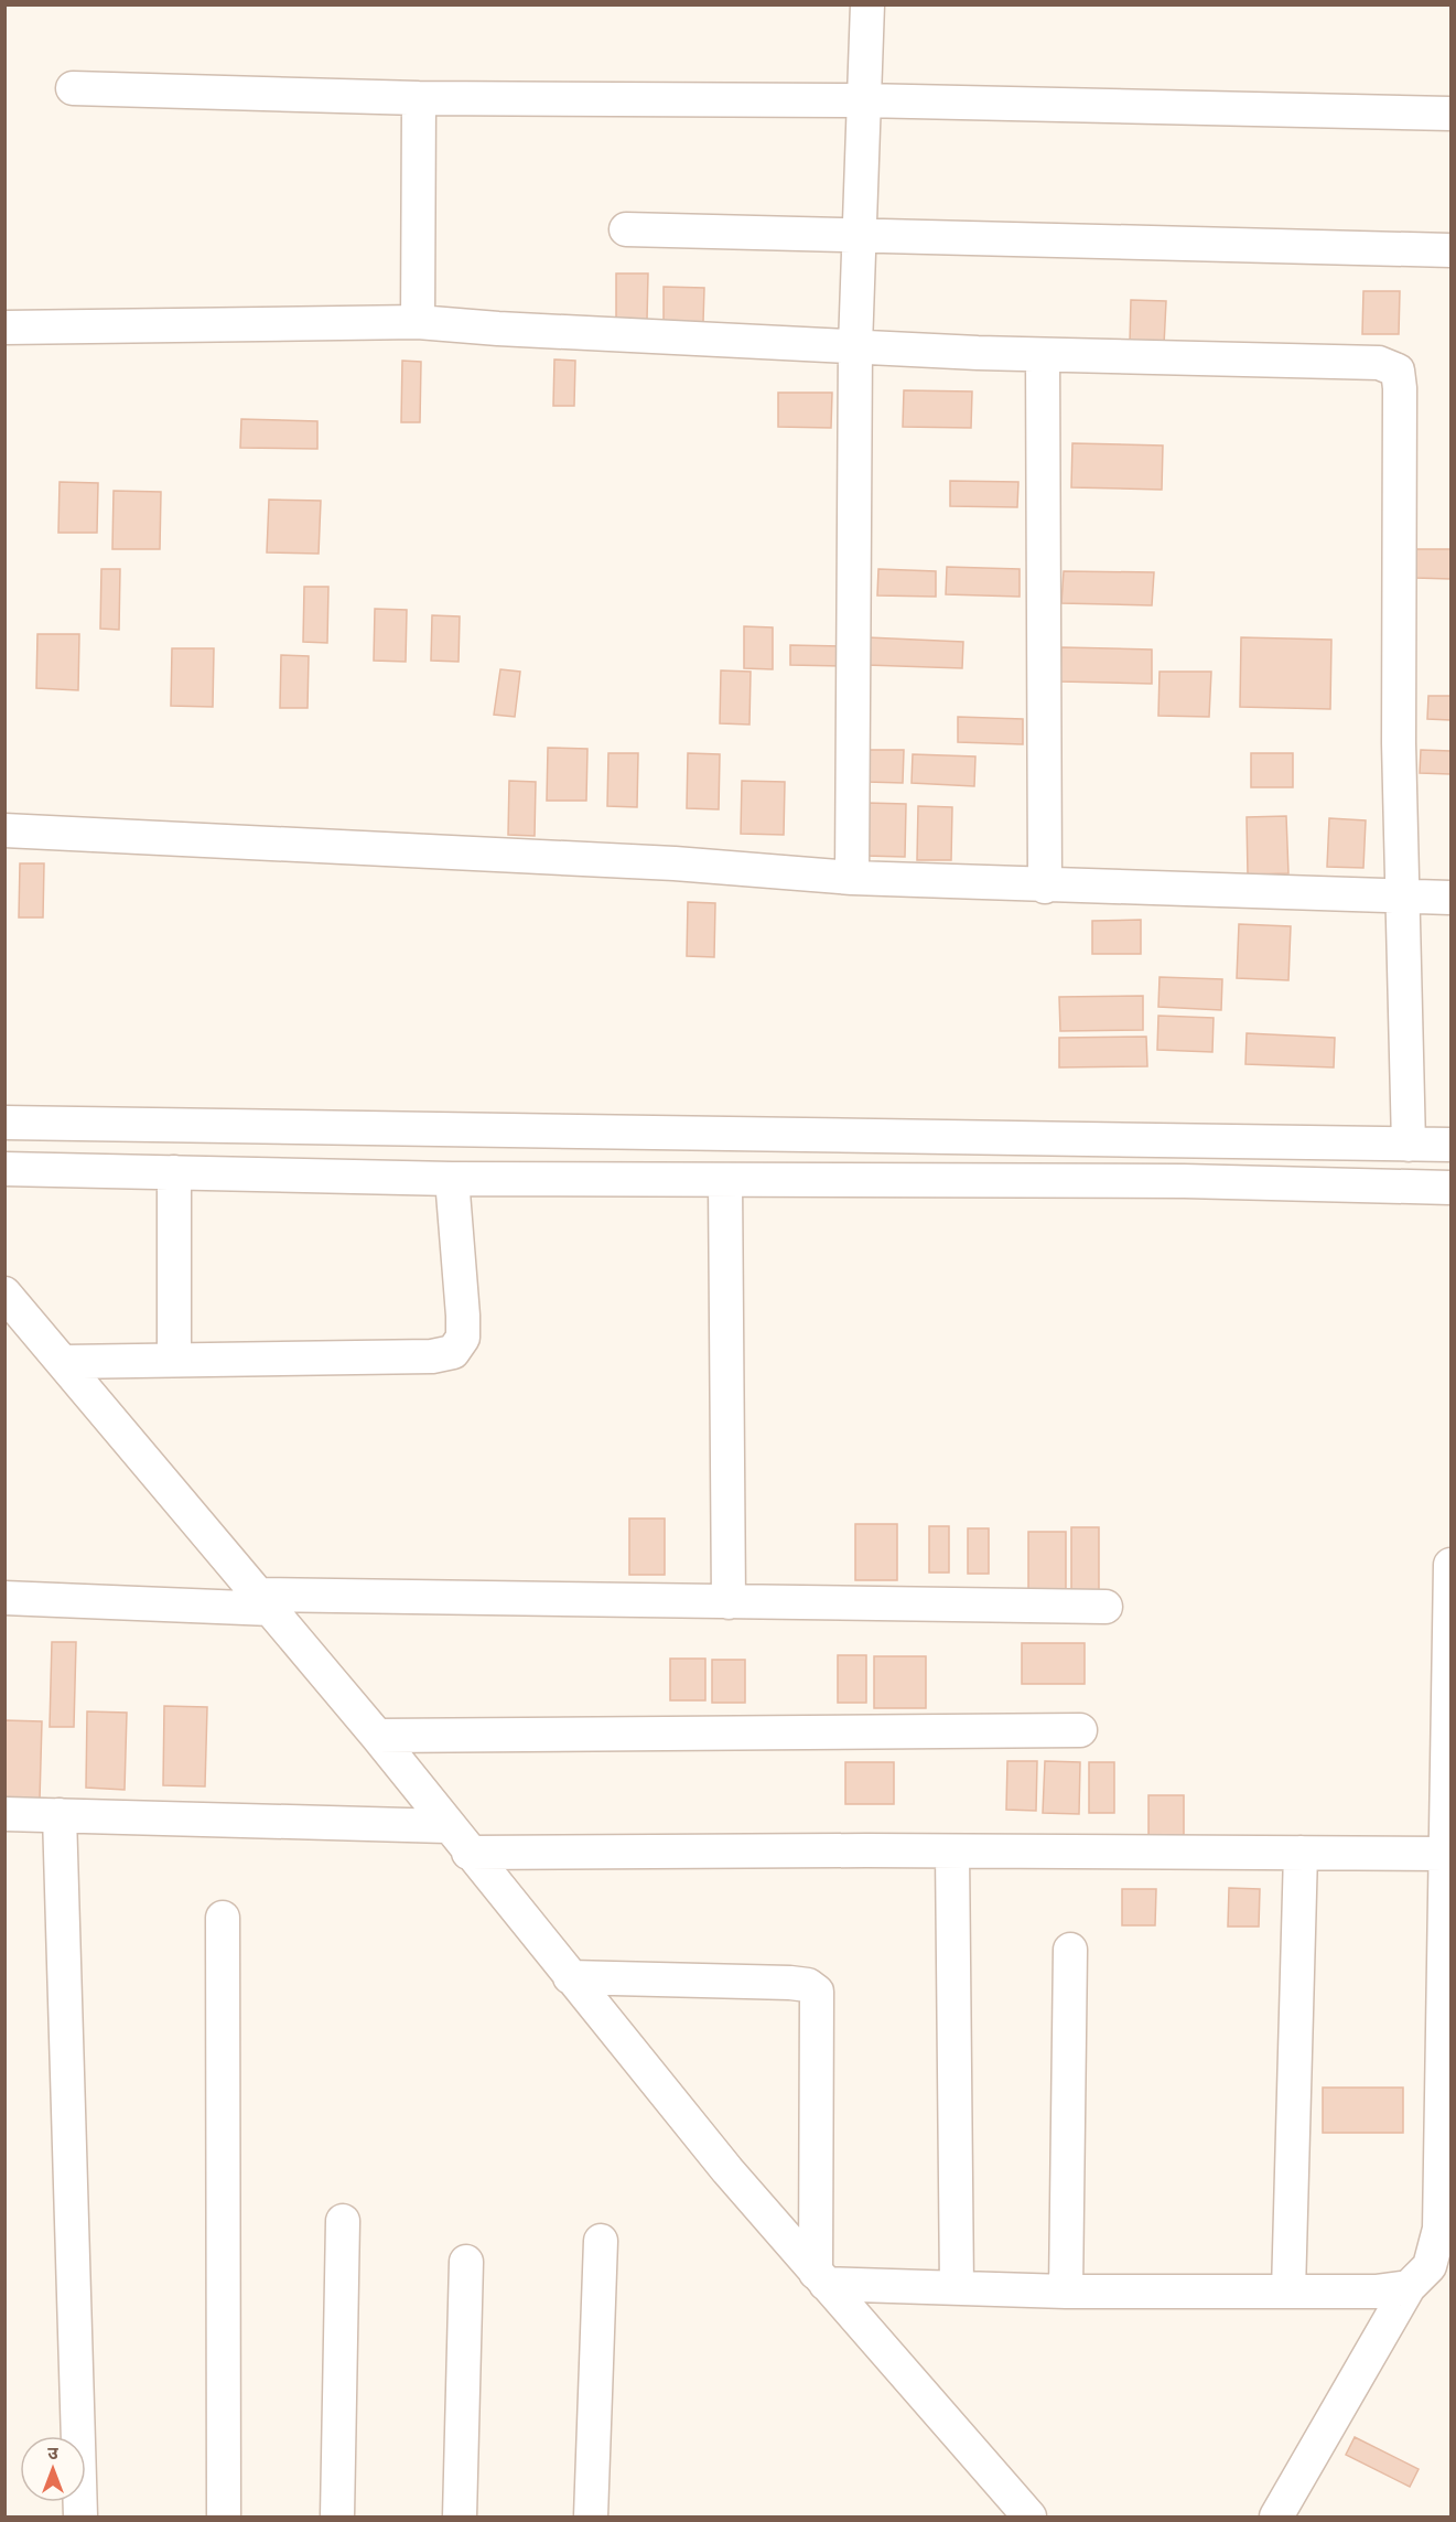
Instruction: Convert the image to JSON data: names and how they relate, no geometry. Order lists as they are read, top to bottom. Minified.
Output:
{"north":"top"}
